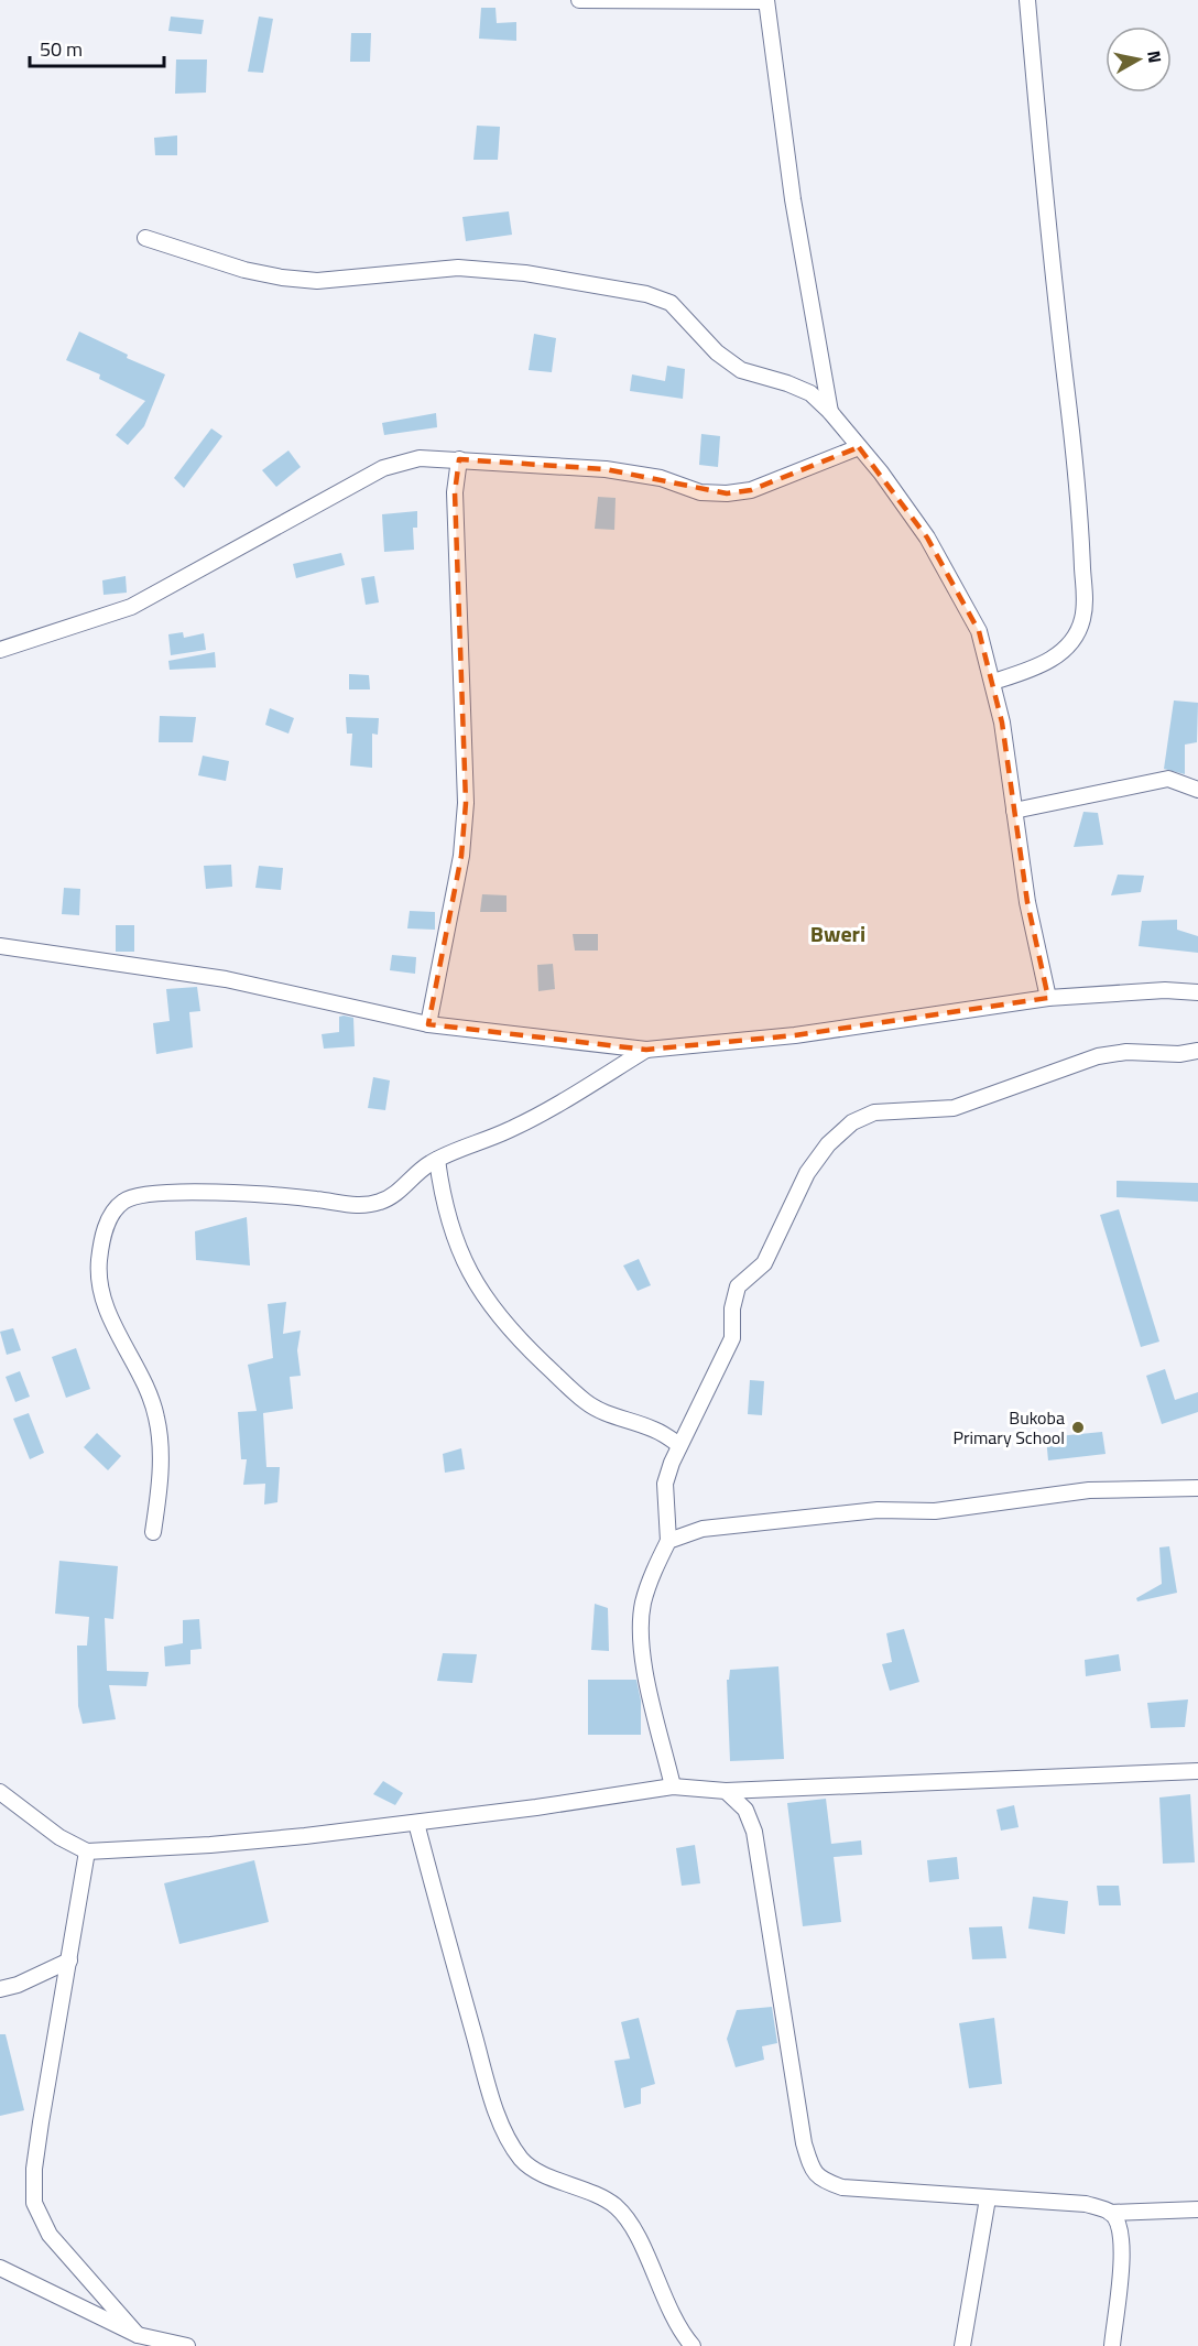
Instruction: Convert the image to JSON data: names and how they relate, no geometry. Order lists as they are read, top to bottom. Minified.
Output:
{"districts":["Bweri"],"places":["Bukoba Primary School"],"scale_bar":"50 m","north":"right"}
